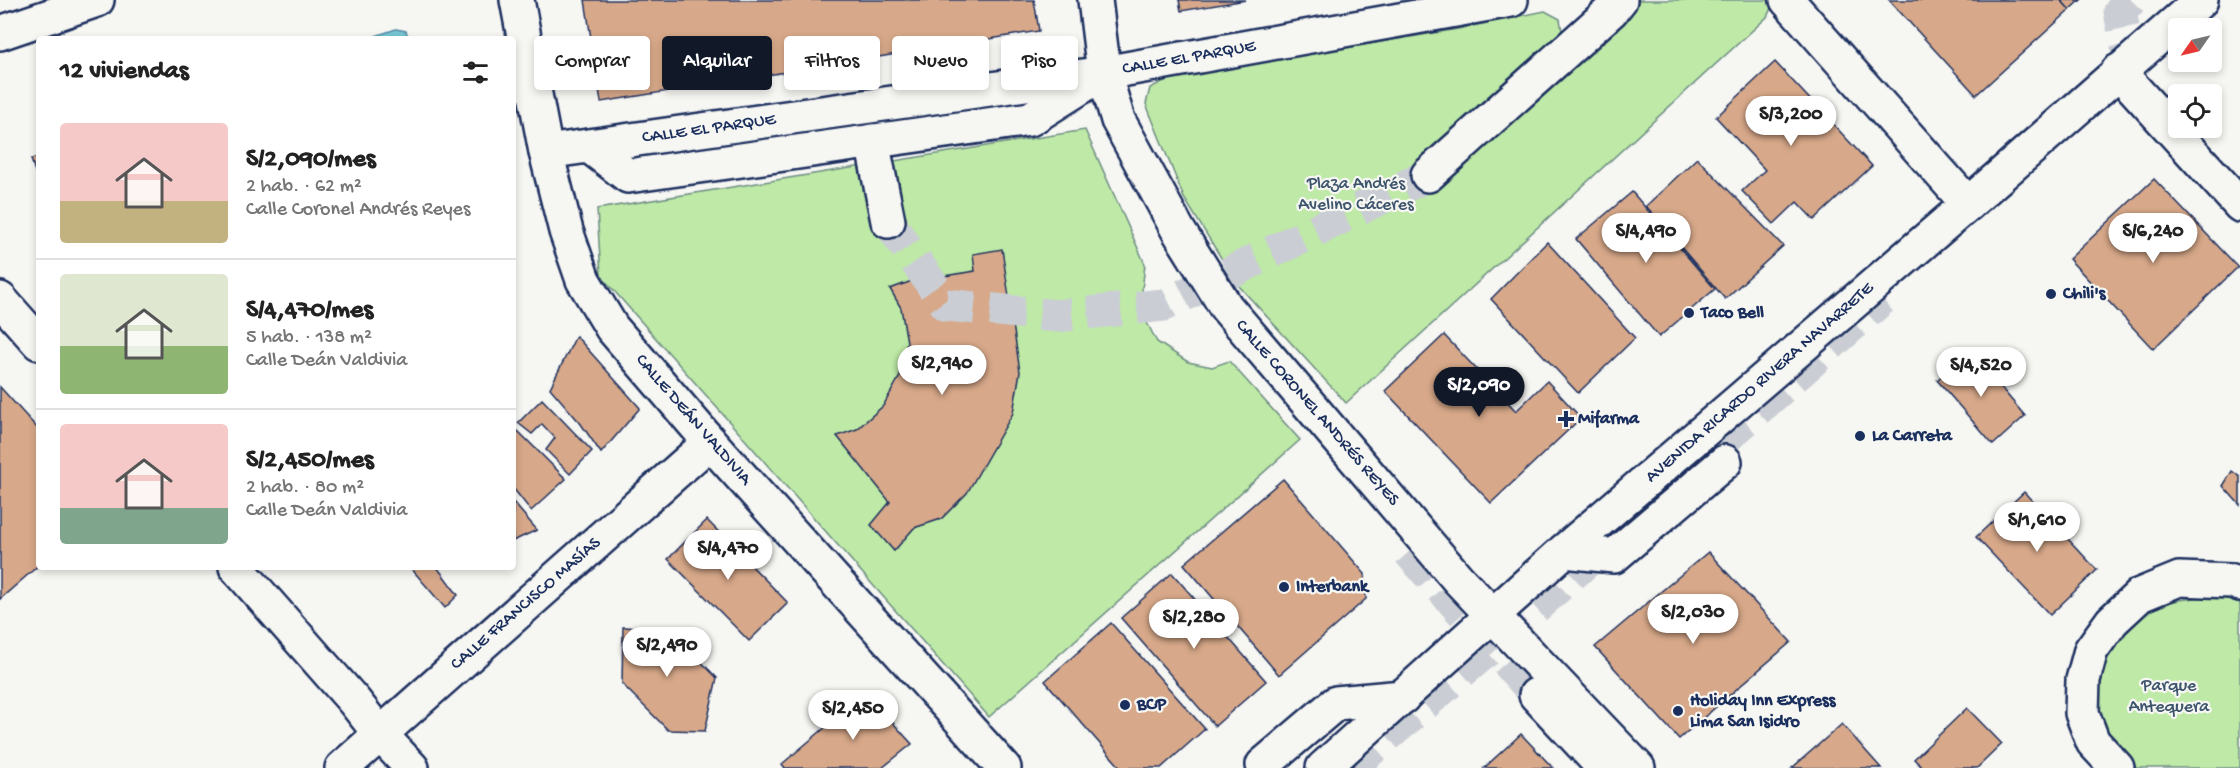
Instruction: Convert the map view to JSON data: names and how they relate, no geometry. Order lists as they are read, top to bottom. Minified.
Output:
{"streets":{"street":["CALLE EL PARQUE","AVENIDA RICARDO RIVERA NAVARRETE","CALLE CORONEL ANDRÉS REYES","CALLE DEÁN VALDIVIA","CALLE FRANCISCO MASÍAS"]},"crossings":[["CALLE EL PARQUE","CALLE CORONEL ANDRÉS REYES"],["CALLE EL PARQUE","CALLE DEÁN VALDIVIA"],["AVENIDA RICARDO RIVERA NAVARRETE","CALLE CORONEL ANDRÉS REYES"],["CALLE DEÁN VALDIVIA","CALLE FRANCISCO MASÍAS"]],"parks":["Plaza Andrés Avelino Cáceres","Parque Antequera"],"places":{"other":["Chili's","Taco Bell","La Carreta","Interbank","BCP","Holiday Inn Express Lima San Isidro"],"health":["Mifarma"]},"north":"bottom left","page":{"chip":["Comprar","Alquilar","Filtros","Nuevo","Piso"],"heading":"12 viviendas","price":["S/3,200","S/4,490","S/6,240","S/2,940","S/4,520","S/2,090","S/1,610","S/4,470","S/2,030","S/2,280","S/2,490","S/2,450"],"list":[{"name":"S/2,090/mes","note":"2 hab. · 62 m² · Calle Coronel Andrés Reyes"},{"name":"S/4,470/mes","note":"5 hab. · 138 m² · Calle Deán Valdivia"},{"name":"S/2,450/mes","note":"2 hab. · 80 m² · Calle Deán Valdivia"}]}}
